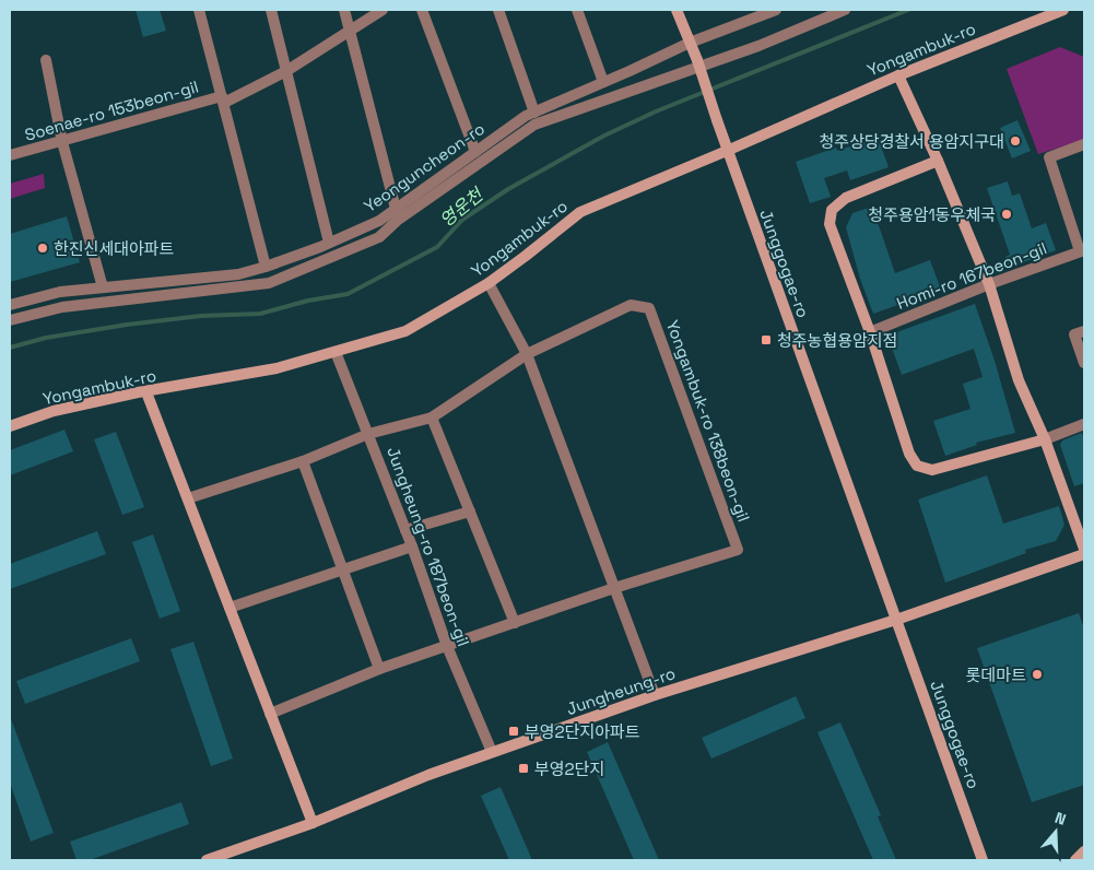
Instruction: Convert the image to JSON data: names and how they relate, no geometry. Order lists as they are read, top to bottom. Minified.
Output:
{"streets":{"street":["Yongambuk-ro","Soenae-ro 153beon-gil","Yeonguncheon-ro","Junggogae-ro","Homi-ro 167beon-gil","Yongambuk-ro 138beon-gil","Jungheung-ro 187beon-gil","Jungheung-ro"]},"crossings":[["Yongambuk-ro","Junggogae-ro"],["Yongambuk-ro","Jungheung-ro 187beon-gil"],["Yeonguncheon-ro","Junggogae-ro"],["Junggogae-ro","Jungheung-ro"],["Yongambuk-ro 138beon-gil","Jungheung-ro 187beon-gil"],["Jungheung-ro 187beon-gil","Jungheung-ro"]],"water":["영운천"],"places":{"other":["청주상당경찰서 용암지구대","청주용암1동우체국","한진신세대아파트","롯데마트"],"transit":["청주농협용암지점","부영2단지아파트","부영2단지"]},"north":"top"}
